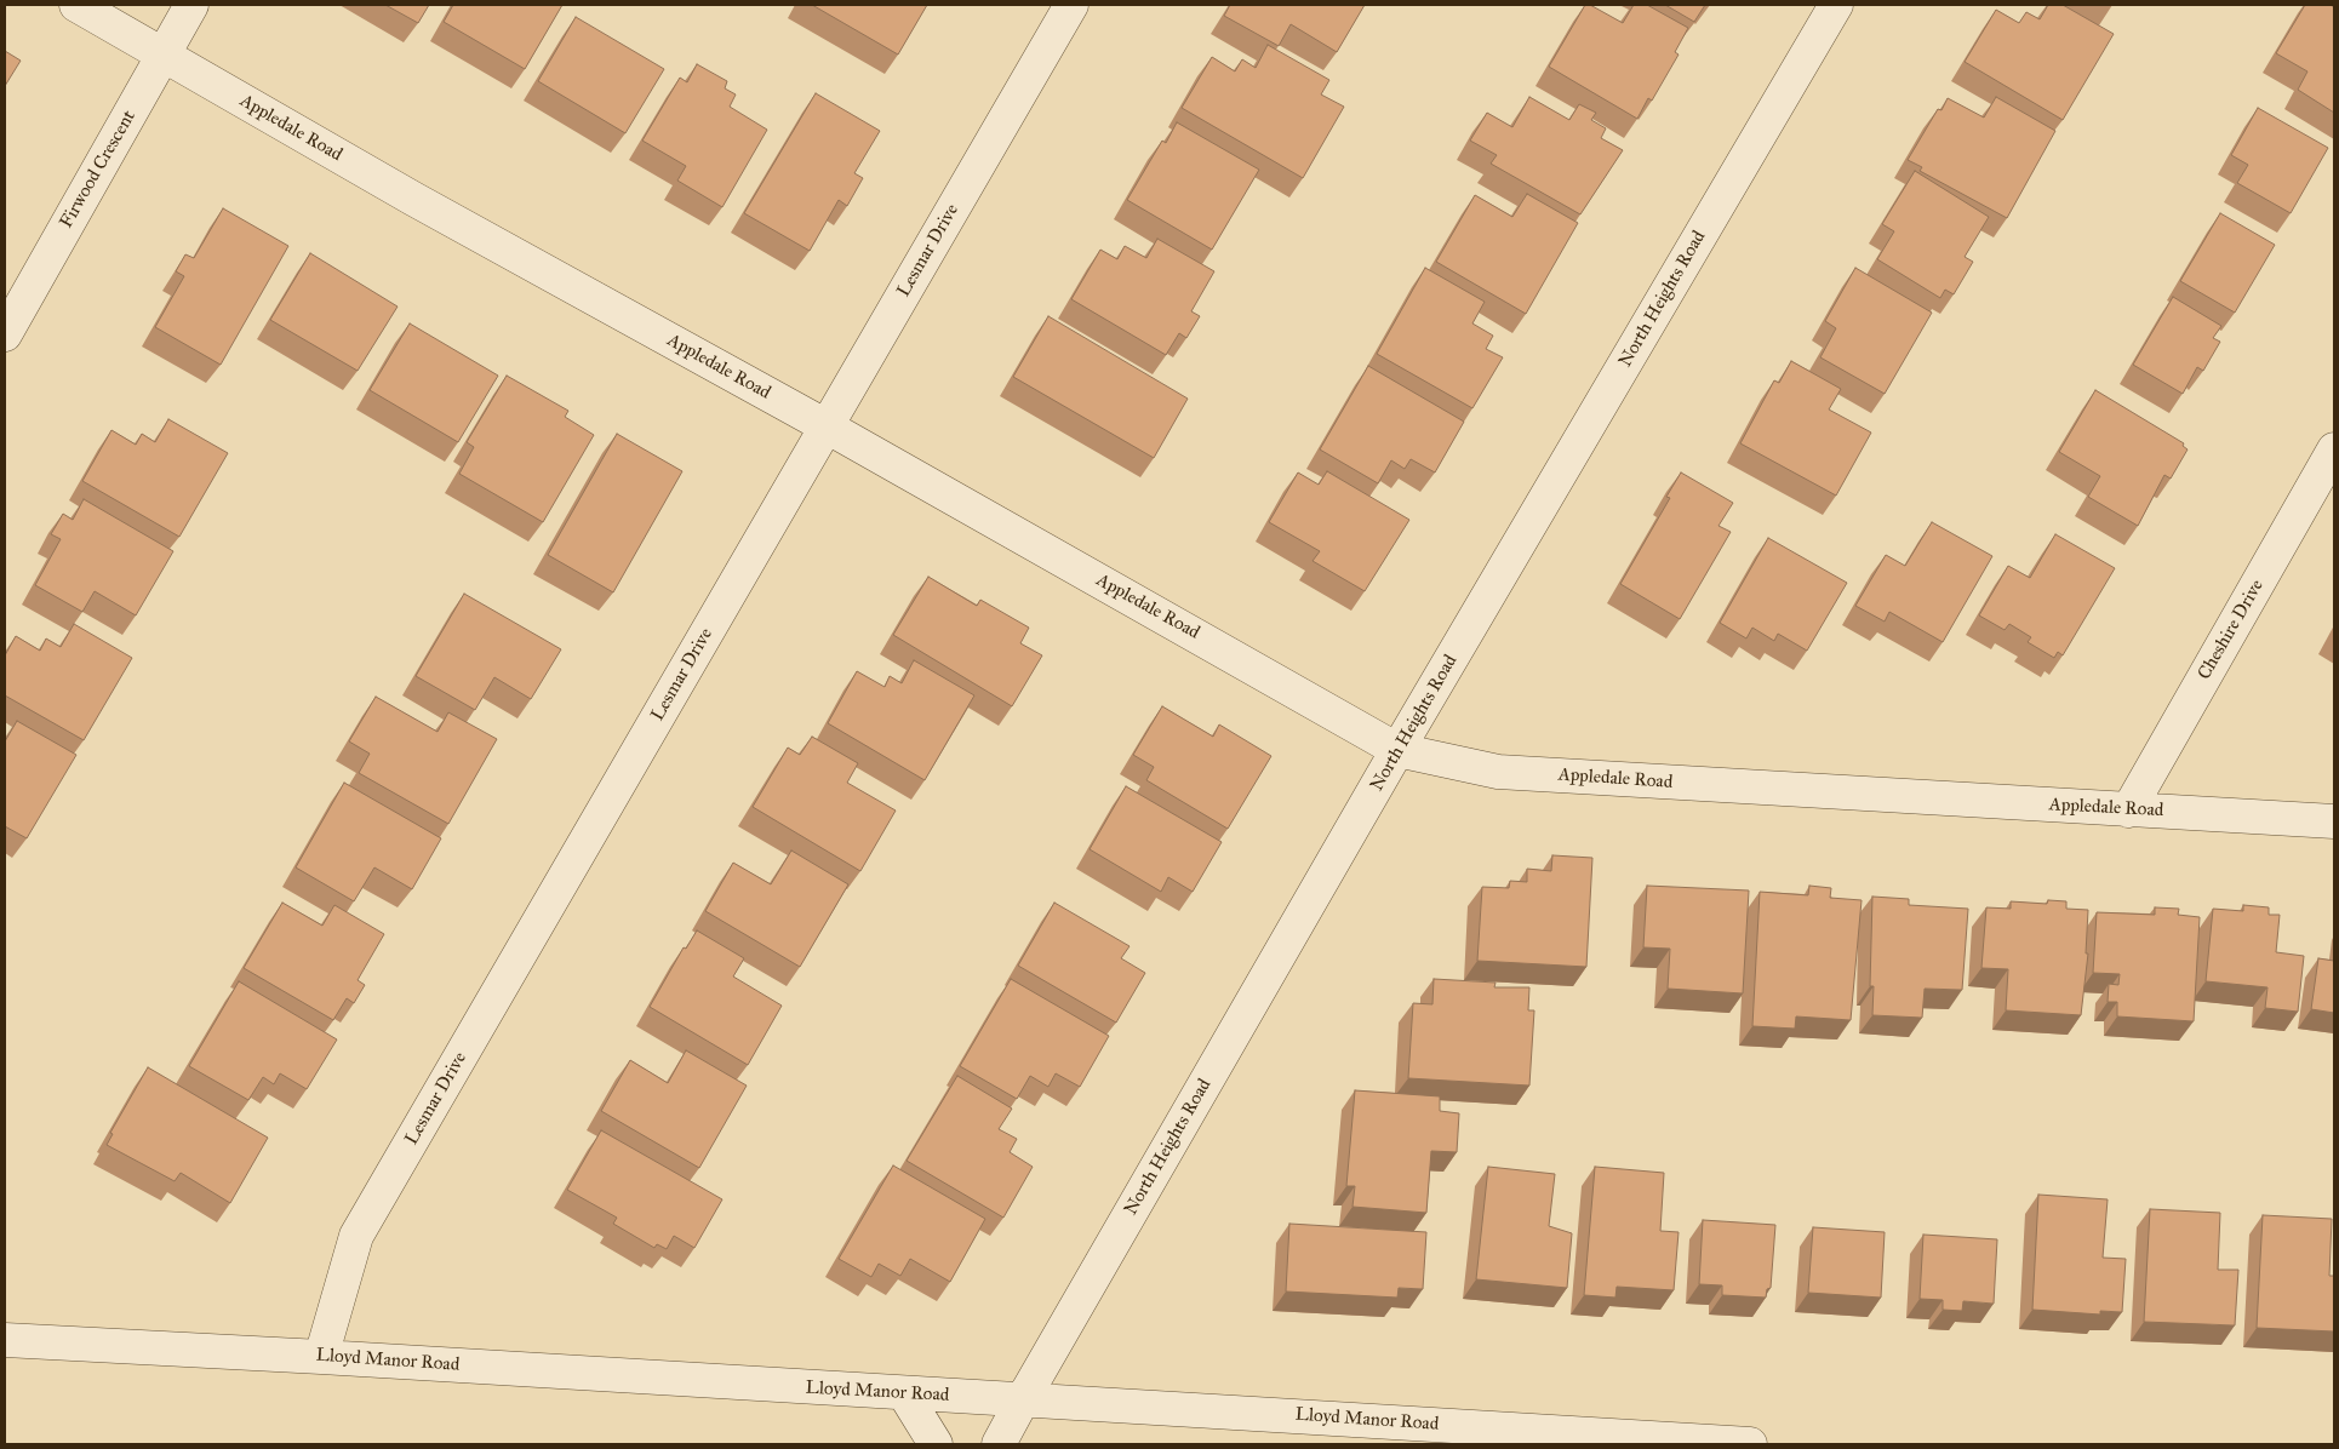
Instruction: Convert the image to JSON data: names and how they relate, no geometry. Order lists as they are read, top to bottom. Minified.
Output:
{"streets":{"street":["Appledale Road","Firwood Crescent","Lesmar Drive","North Heights Road","Cheshire Drive","Lloyd Manor Road"]},"crossings":[["Appledale Road","Firwood Crescent"],["Appledale Road","Lesmar Drive"],["Appledale Road","North Heights Road"],["Appledale Road","Cheshire Drive"],["Lesmar Drive","Lloyd Manor Road"],["North Heights Road","Lloyd Manor Road"]]}
